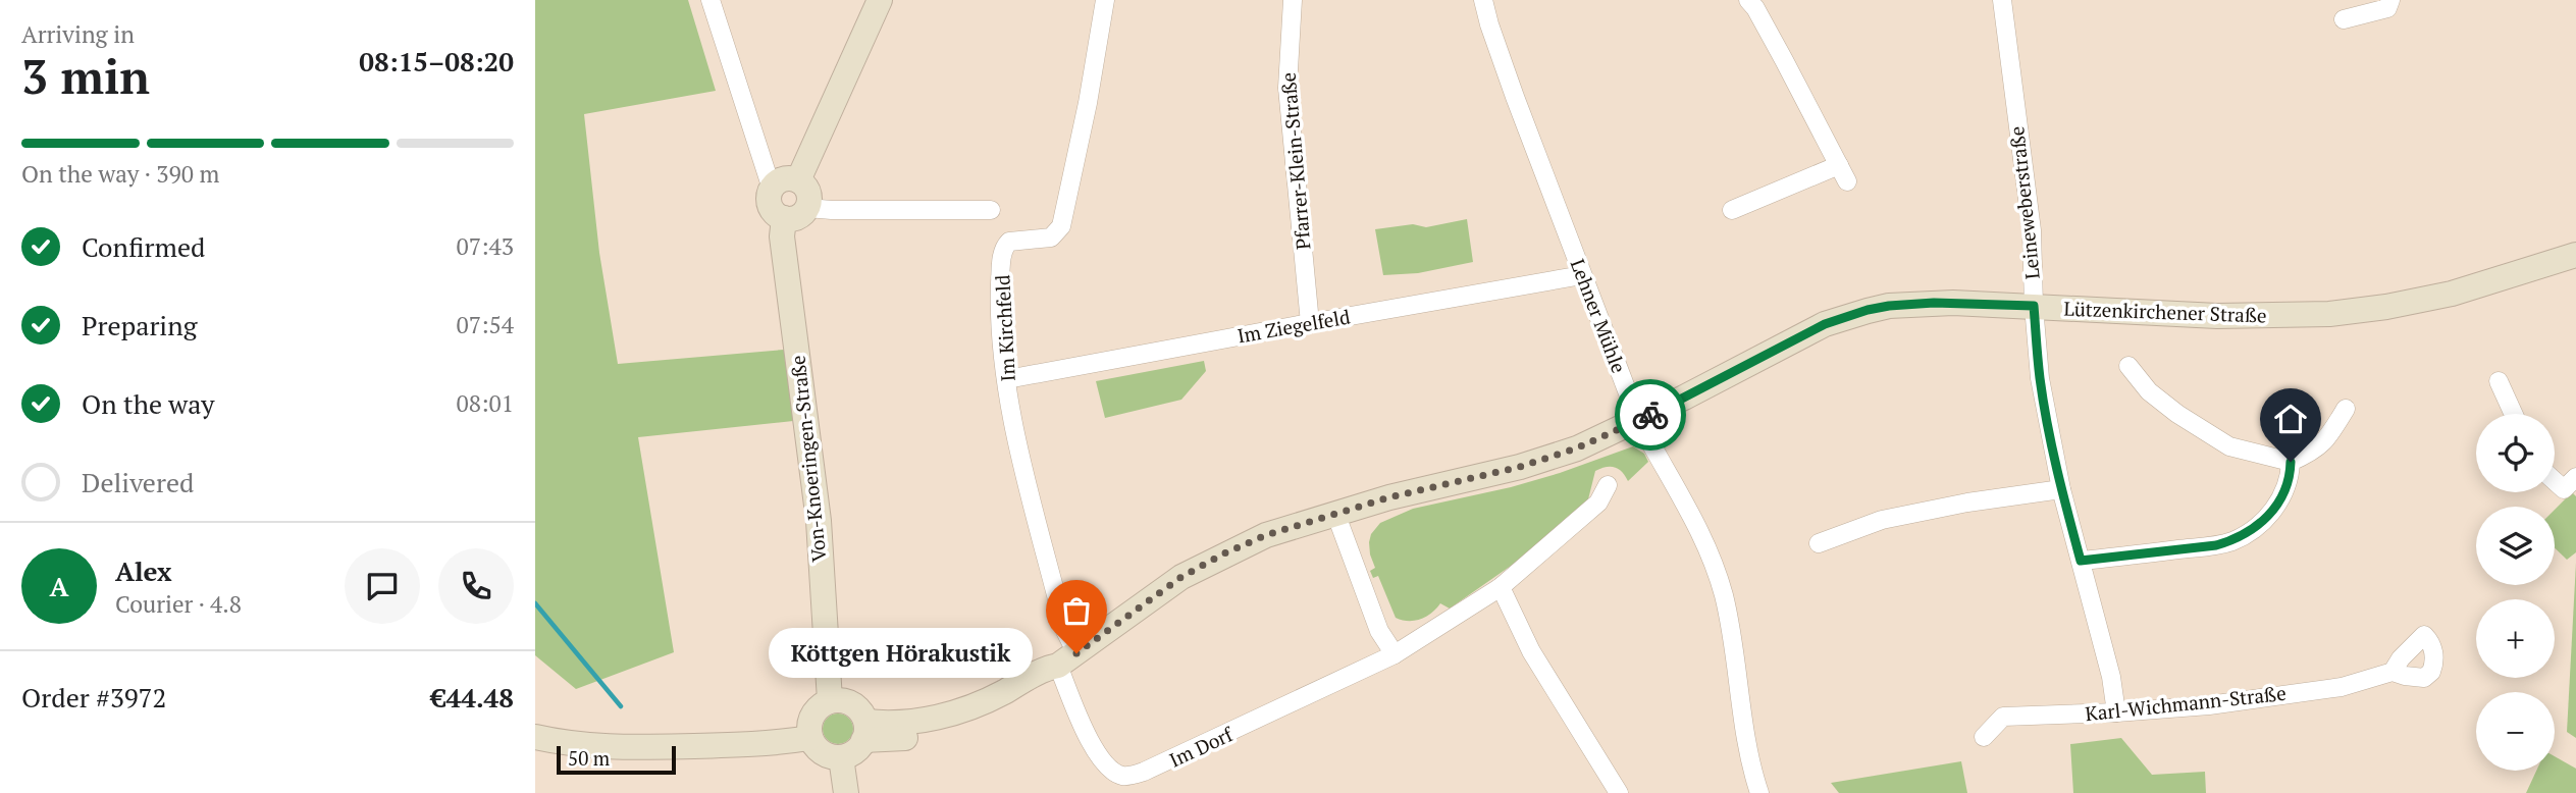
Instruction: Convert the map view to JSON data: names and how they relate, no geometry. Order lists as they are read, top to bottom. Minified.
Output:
{"streets":{"main road":["Lützenkirchener Straße","Von-Knoeringen-Straße"],"street":["Pfarrer-Klein-Straße","Leineweberstraße","Lehner Mühle","Im Ziegelfeld","Im Kirchfeld","Karl-Wichmann-Straße","Im Dorf"]},"crossings":[["Pfarrer-Klein-Straße","Im Ziegelfeld"],["Leineweberstraße","Lützenkirchener Straße"],["Leineweberstraße","Karl-Wichmann-Straße"],["Lützenkirchener Straße","Lehner Mühle"],["Lützenkirchener Straße","Im Kirchfeld"],["Lützenkirchener Straße","Von-Knoeringen-Straße"],["Lützenkirchener Straße","Im Dorf"],["Lehner Mühle","Im Ziegelfeld"],["Im Ziegelfeld","Im Kirchfeld"],["Im Kirchfeld","Im Dorf"]],"places":["Köttgen Hörakustik"],"scale_bar":"50 m","page":{"heading":["3 min","Arriving in","08:15–08:20"],"panel":["Alex","Courier · 4.8","Order #3972","€44.48"],"bar":"On the way · 390 m","list":[["Confirmed","07:43"],["Preparing","07:54"],["On the way","08:01"],"Delivered"],"map_buttons":["+","−"],"round":"A","bubble":"Köttgen Hörakustik","scale":"50 m"}}
